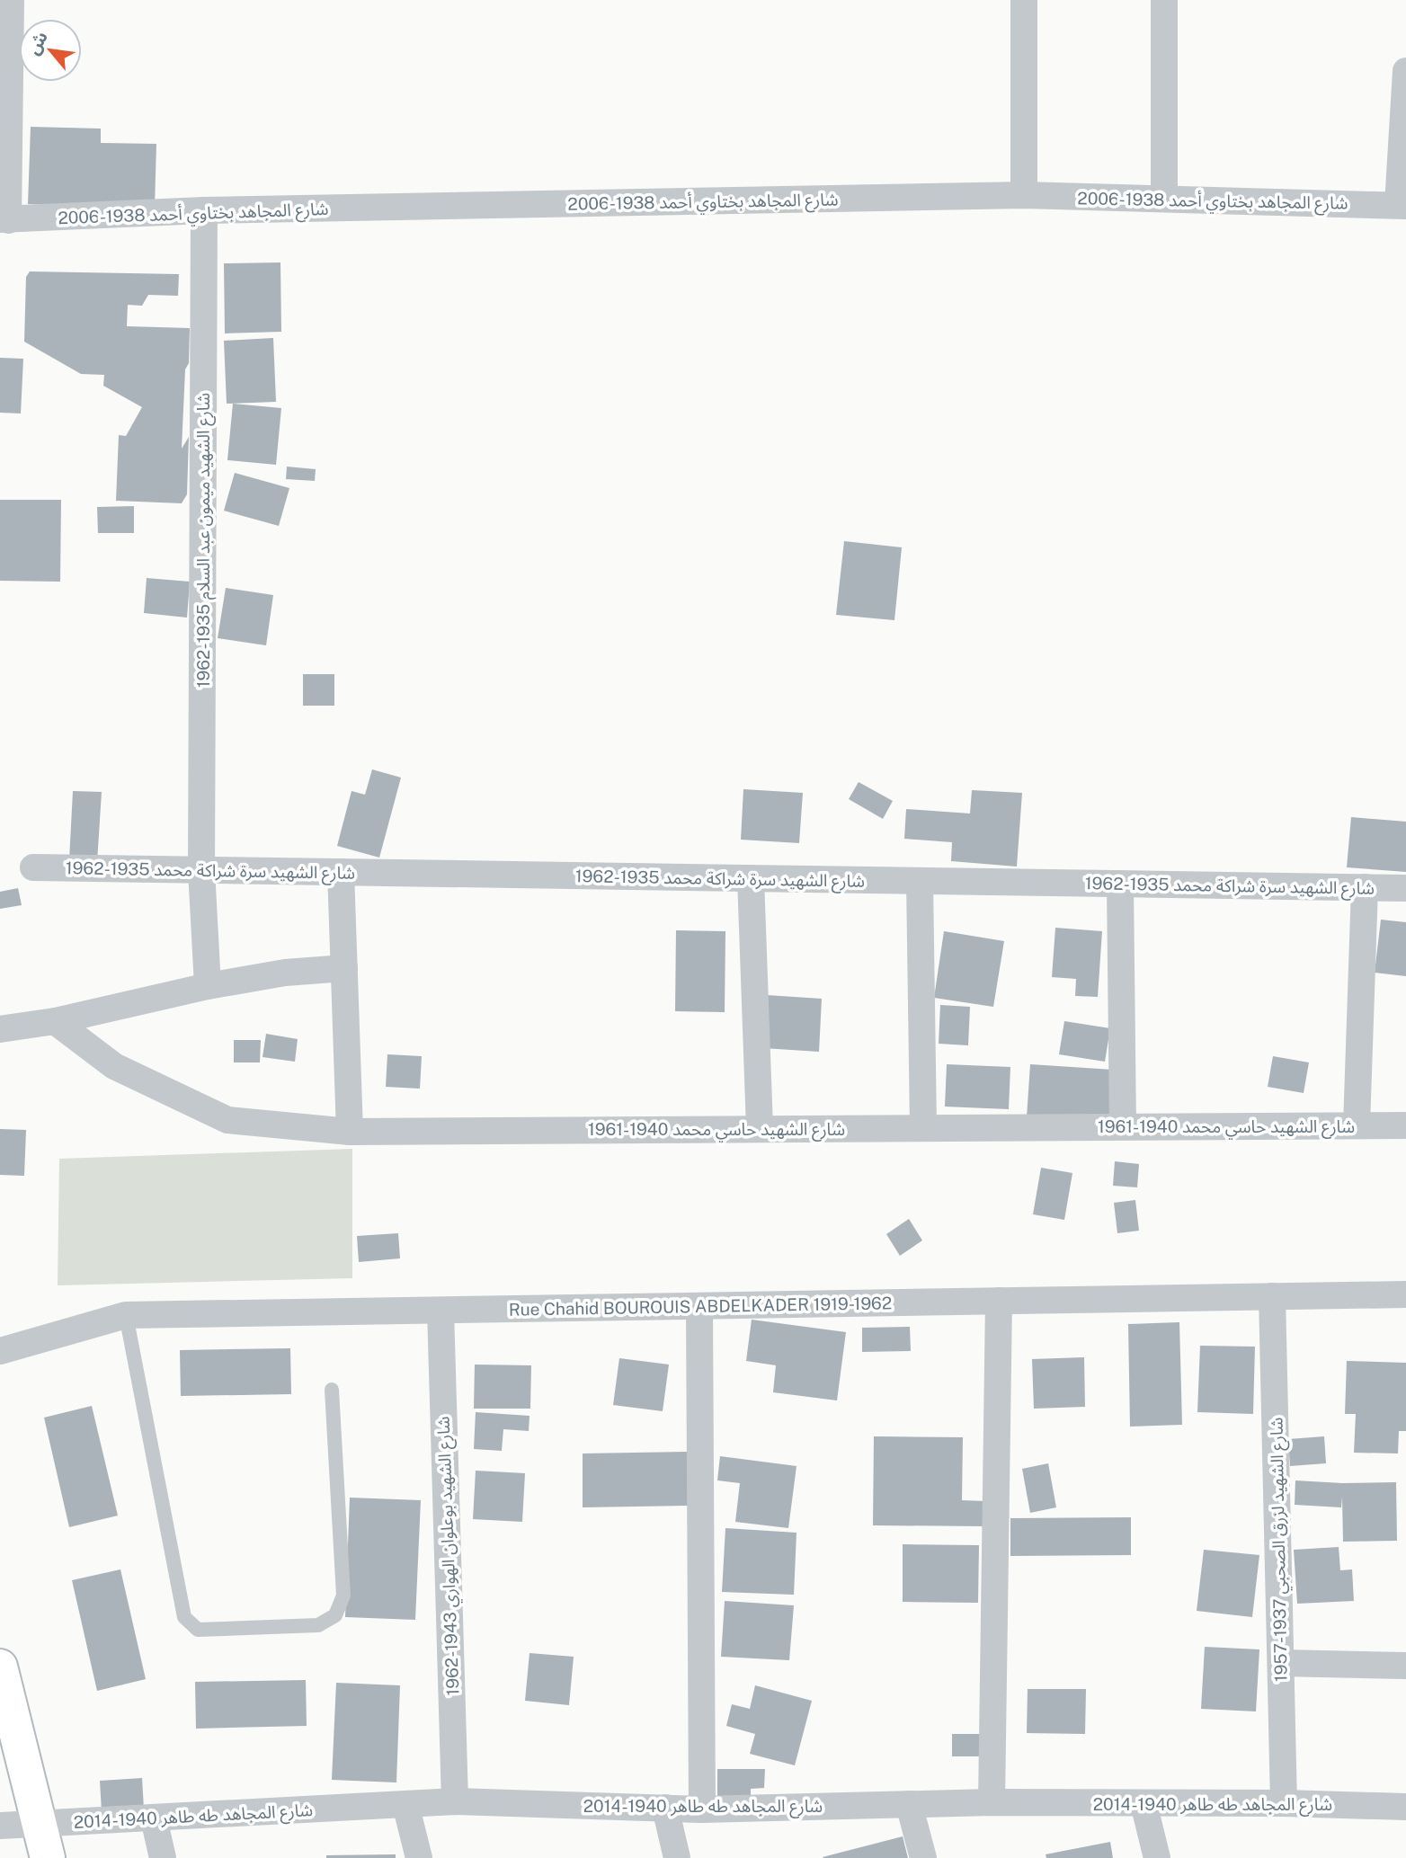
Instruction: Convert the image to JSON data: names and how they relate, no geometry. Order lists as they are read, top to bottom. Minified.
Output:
{"streets":{"street":["شارع المجاهد بختاوي أحمد 1938-2006","شارع الشهيد ميمون عبد السلام 1935-1962","شارع الشهيد سرة شراكة محمد 1935-1962","شارع الشهيد حاسي محمد 1940-1961","Rue Chahid BOUROUIS ABDELKADER 1919-1962","شارع الشهيد لزرق الصحبي 1937-1957","شارع الشهيد بوعلوان الهواري 1943-1962","شارع المجاهد طه طاهر 1940-2014"]},"crossings":[["شارع المجاهد بختاوي أحمد 1938-2006","شارع الشهيد ميمون عبد السلام 1935-1962"],["شارع الشهيد ميمون عبد السلام 1935-1962","شارع الشهيد سرة شراكة محمد 1935-1962"],["Rue Chahid BOUROUIS ABDELKADER 1919-1962","شارع الشهيد لزرق الصحبي 1937-1957"],["Rue Chahid BOUROUIS ABDELKADER 1919-1962","شارع الشهيد بوعلوان الهواري 1943-1962"],["شارع الشهيد لزرق الصحبي 1937-1957","شارع المجاهد طه طاهر 1940-2014"],["شارع الشهيد بوعلوان الهواري 1943-1962","شارع المجاهد طه طاهر 1940-2014"]],"north":"top left"}
